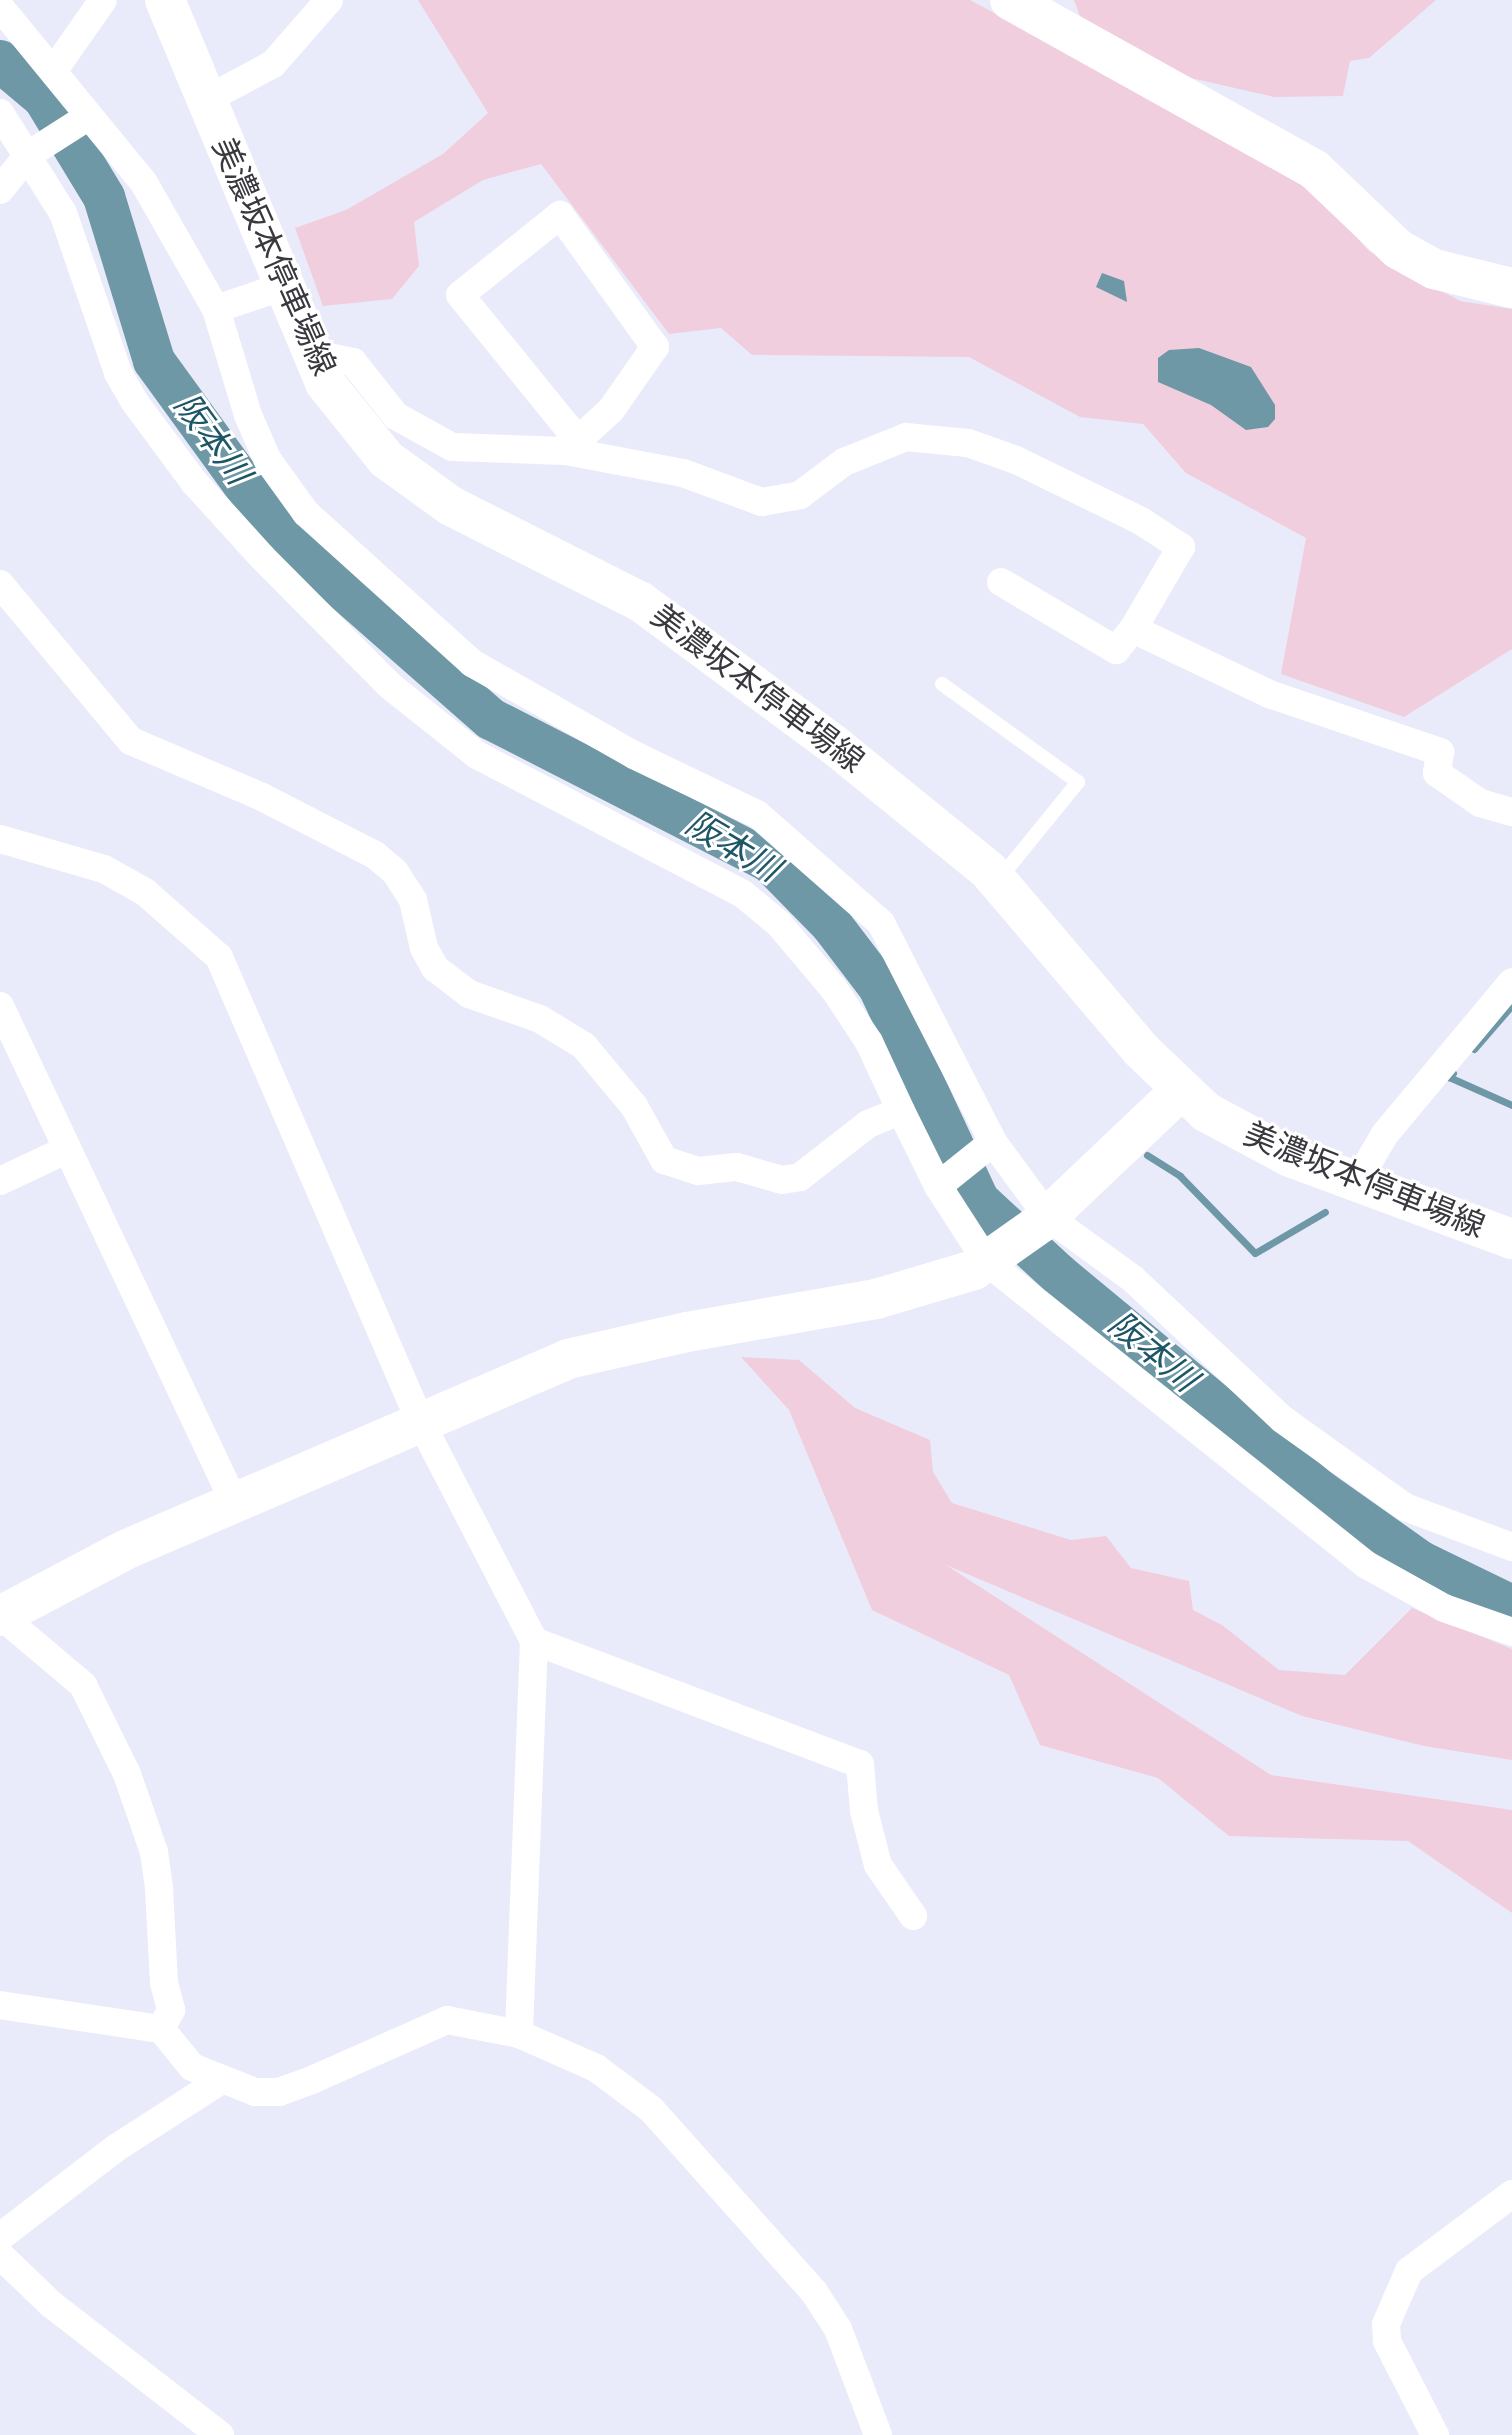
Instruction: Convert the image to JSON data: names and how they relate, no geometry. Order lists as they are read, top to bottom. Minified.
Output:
{"streets":{"main road":["美濃坂本停車場線"]},"water":["阪本川"]}
